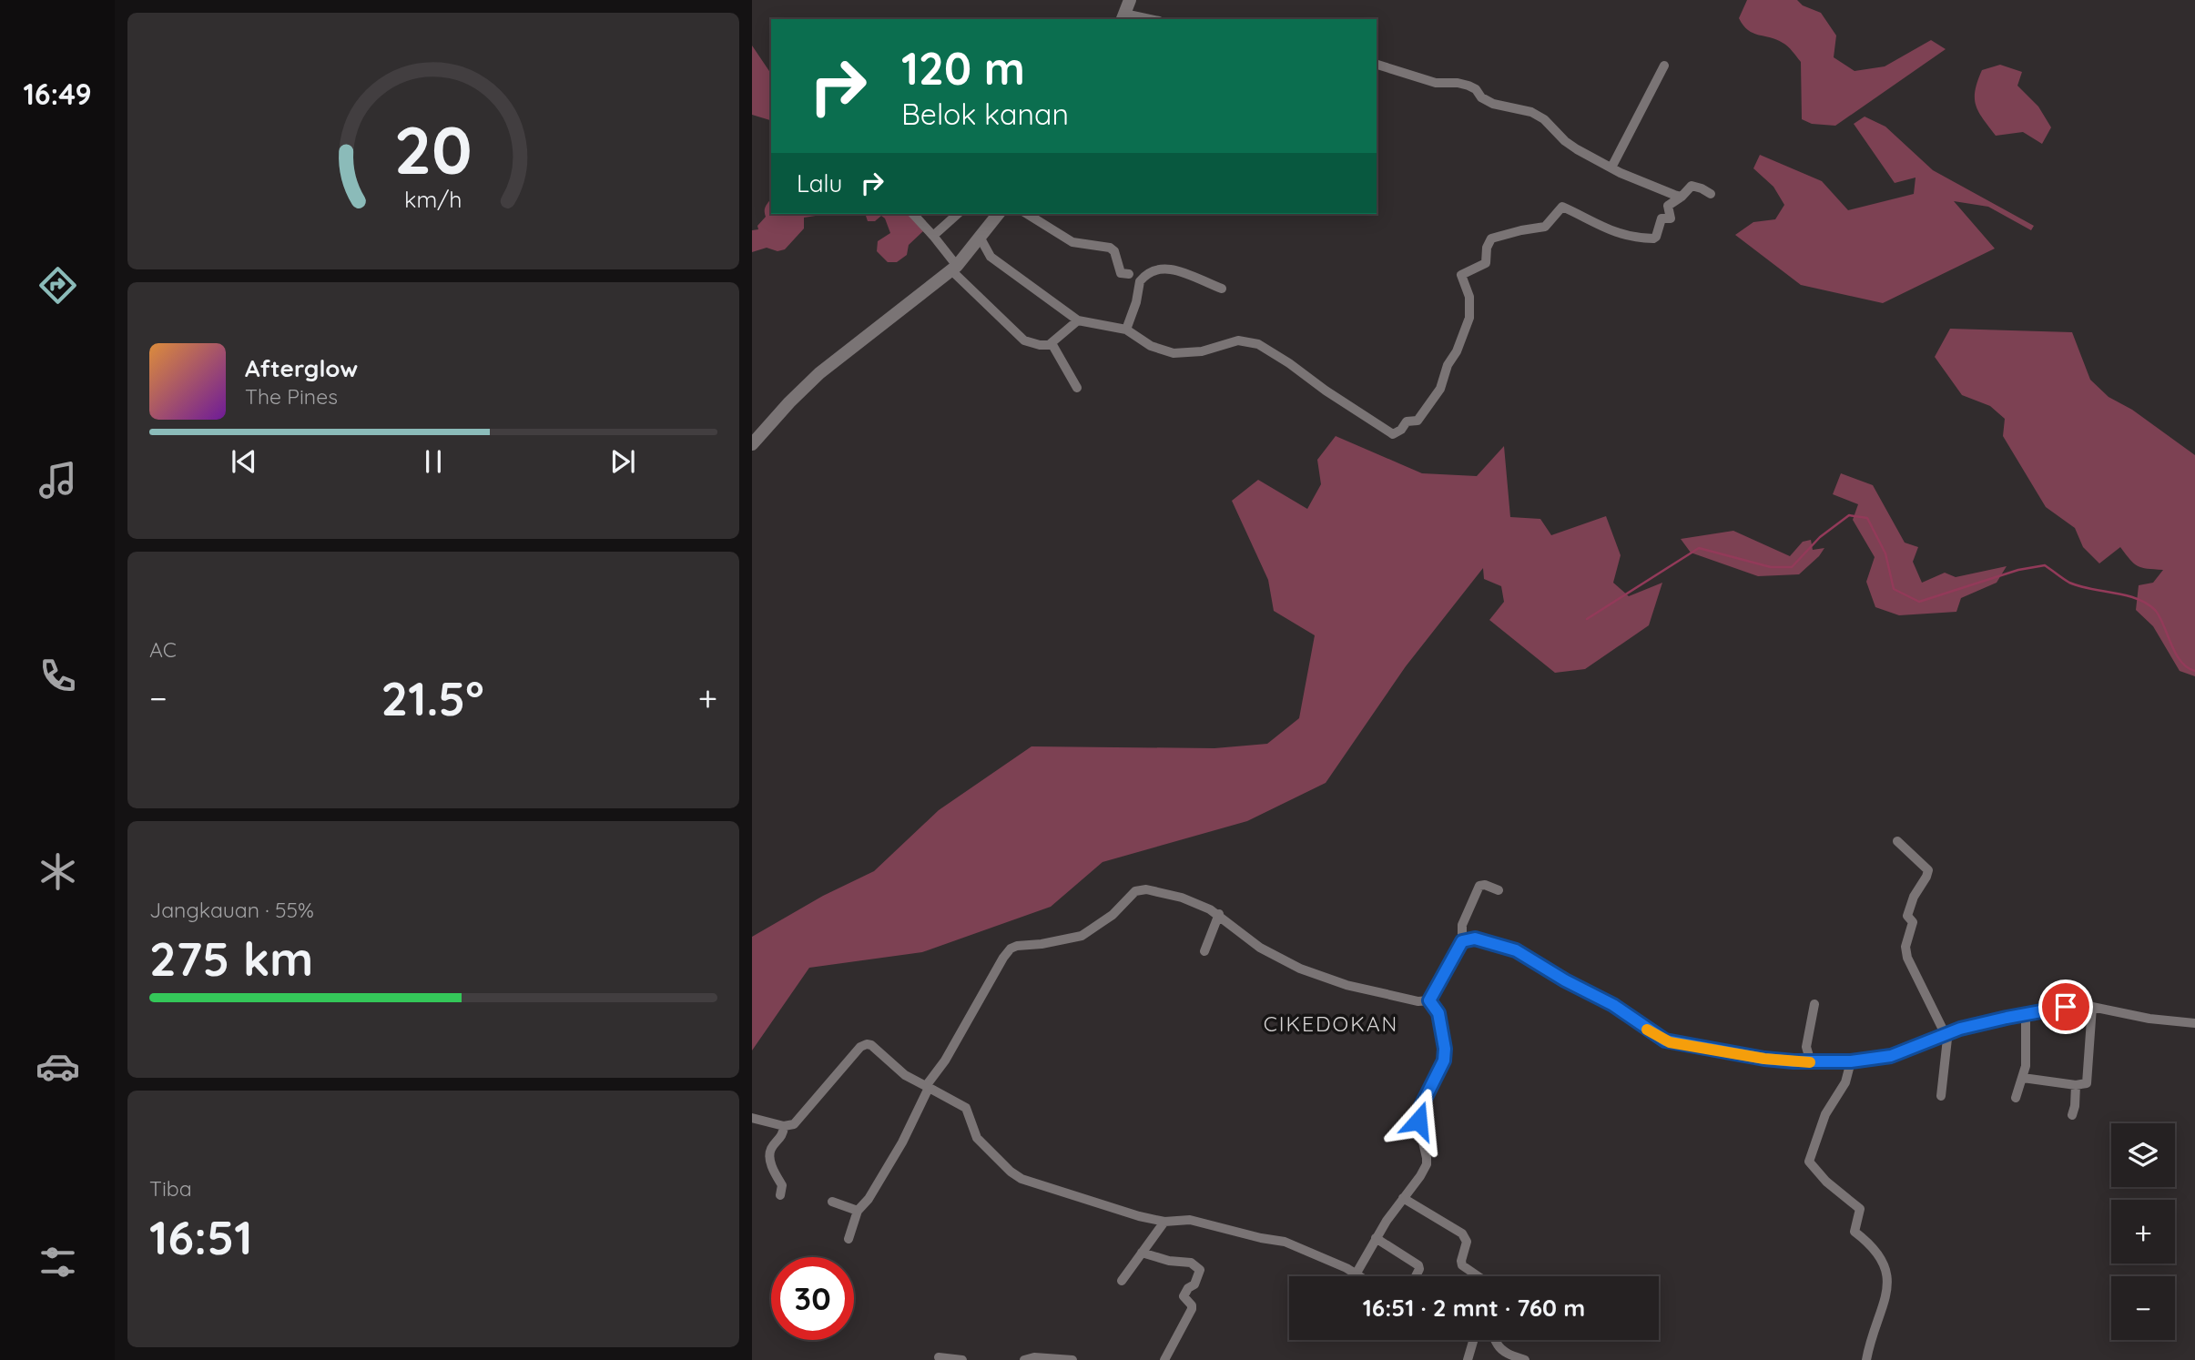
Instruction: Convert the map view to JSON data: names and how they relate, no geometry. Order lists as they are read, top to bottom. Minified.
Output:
{"districts":["CIKEDOKAN"],"page":{"tabs":"16:49","turn":["120 m","Belok kanan"],"then":"Lalu","song":["Afterglow","The Pines"],"tile":["AC",["Jangkauan · 55%","275 km"],["Tiba","16:51"]],"heat":["−","21.5°","+"],"map_buttons":["+","−"],"limit":"30","trip":"16:51 · 2 mnt · 760 m","gauge":["20","km/h"]}}
